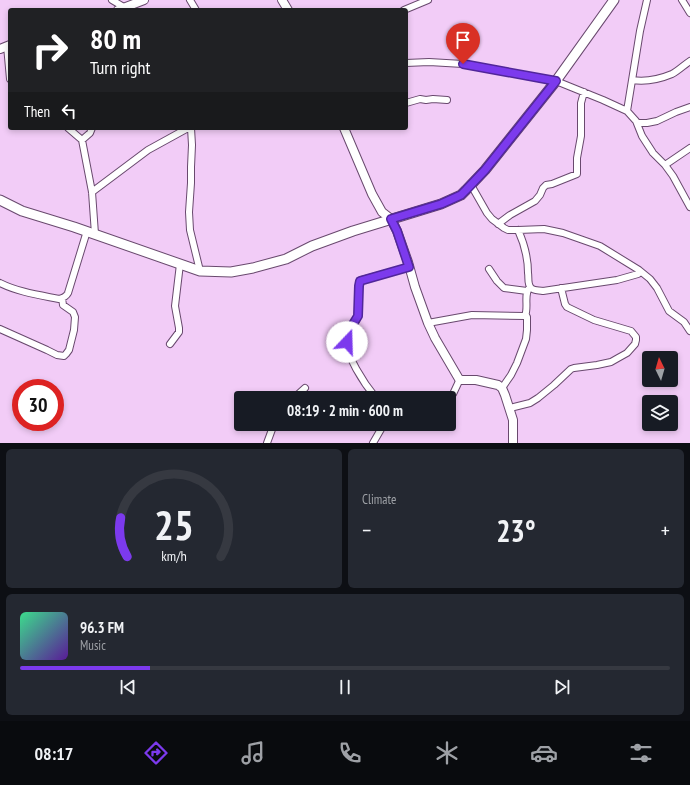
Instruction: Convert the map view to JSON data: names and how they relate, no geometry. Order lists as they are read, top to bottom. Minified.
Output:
{"north":"top","page":{"turn":["80 m","Turn right"],"then":"Then","limit":"30","trip":"08:19 · 2 min · 600 m","tile":"Climate","heat":["−","23°","+"],"song":["96.3 FM","Music"],"tabs":"08:17","gauge":["25","km/h"]}}
